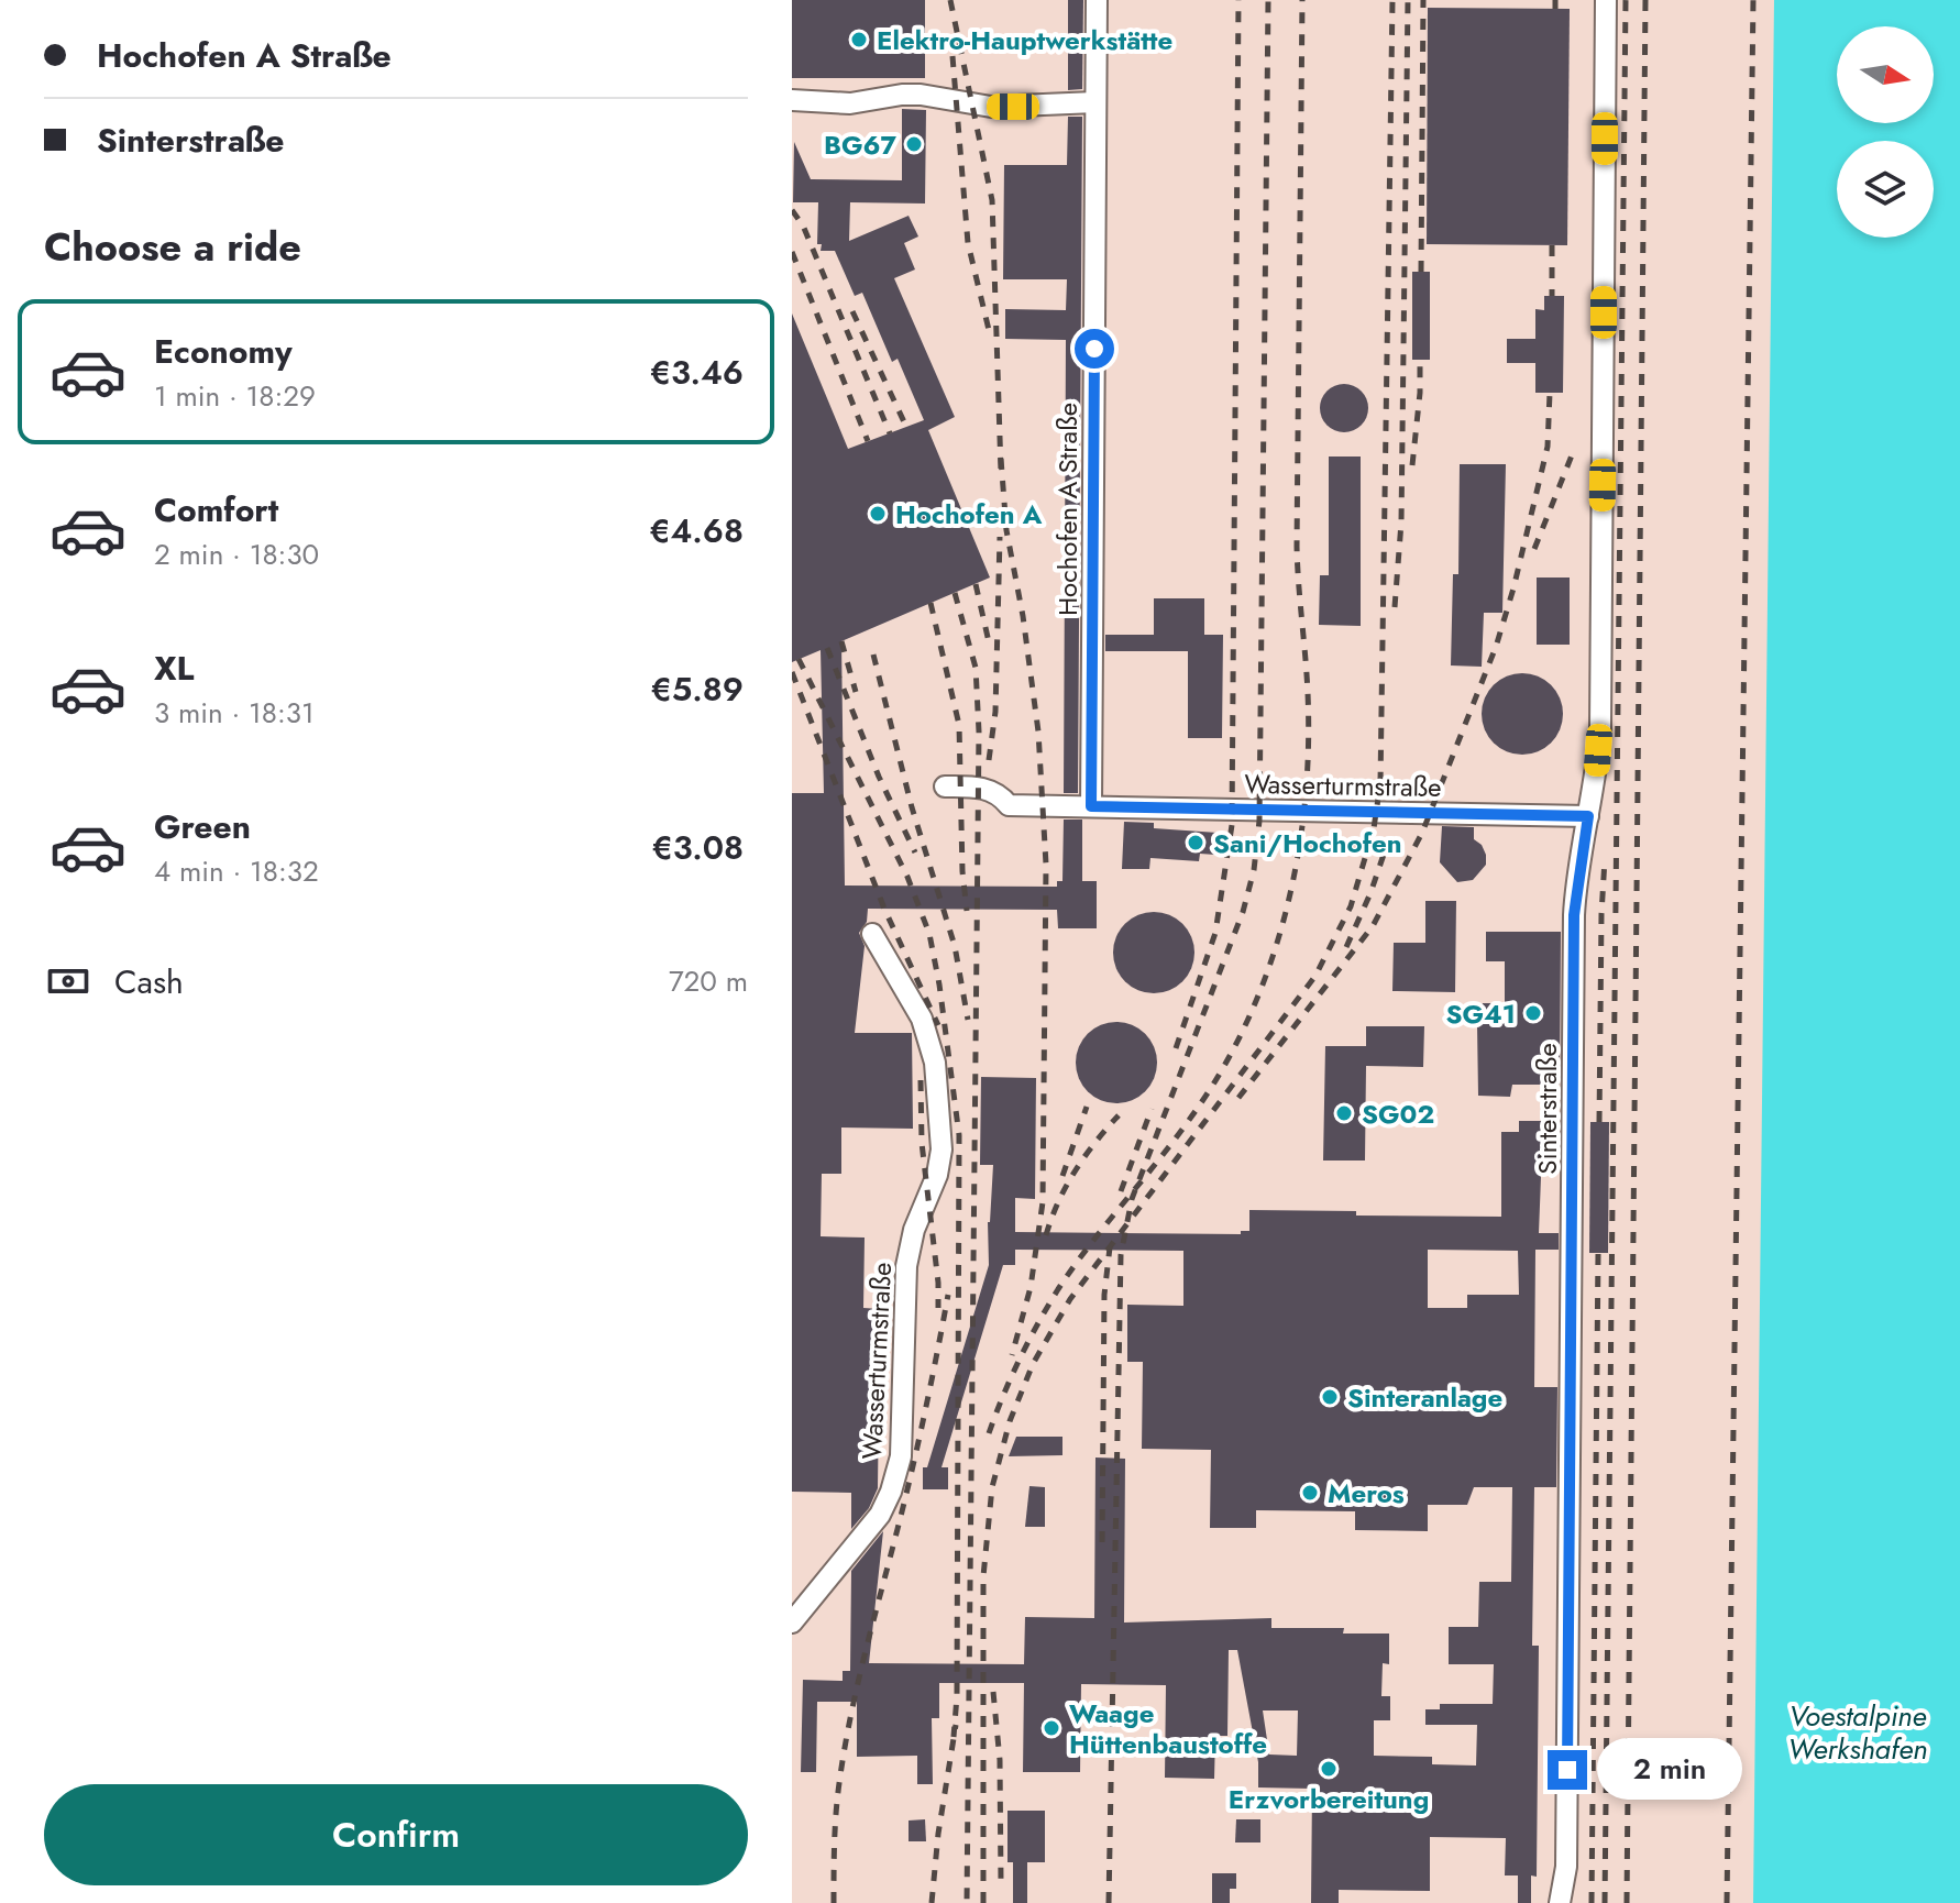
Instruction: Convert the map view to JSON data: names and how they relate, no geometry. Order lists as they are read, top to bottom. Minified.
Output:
{"streets":{"street":["Hochofen A Straße","Wasserturmstraße","Sinterstraße"]},"crossings":[["Hochofen A Straße","Wasserturmstraße"],["Wasserturmstraße","Sinterstraße"]],"water":["Voestalpine Werkshafen"],"places":["Elektro-Hauptwerkstätte","BG67","Hochofen A","Sani/Hochofen","SG41","SG02","Sinteranlage","Meros","Waage Hüttenbaustoffe","Erzvorbereitung"],"north":"right","page":{"banner":["Hochofen A Straße","Sinterstraße"],"heading":"Choose a ride","list":[{"name":"Economy","note":"1 min · 18:29","value":"€3.46"},{"name":"Comfort","note":"2 min · 18:30","value":"€4.68"},{"name":"XL","note":"3 min · 18:31","value":"€5.89"},{"name":"Green","note":"4 min · 18:32","value":"€3.08"}],"pay":["Cash","720 m"],"bubble":"2 min","buttons":"Confirm"}}
